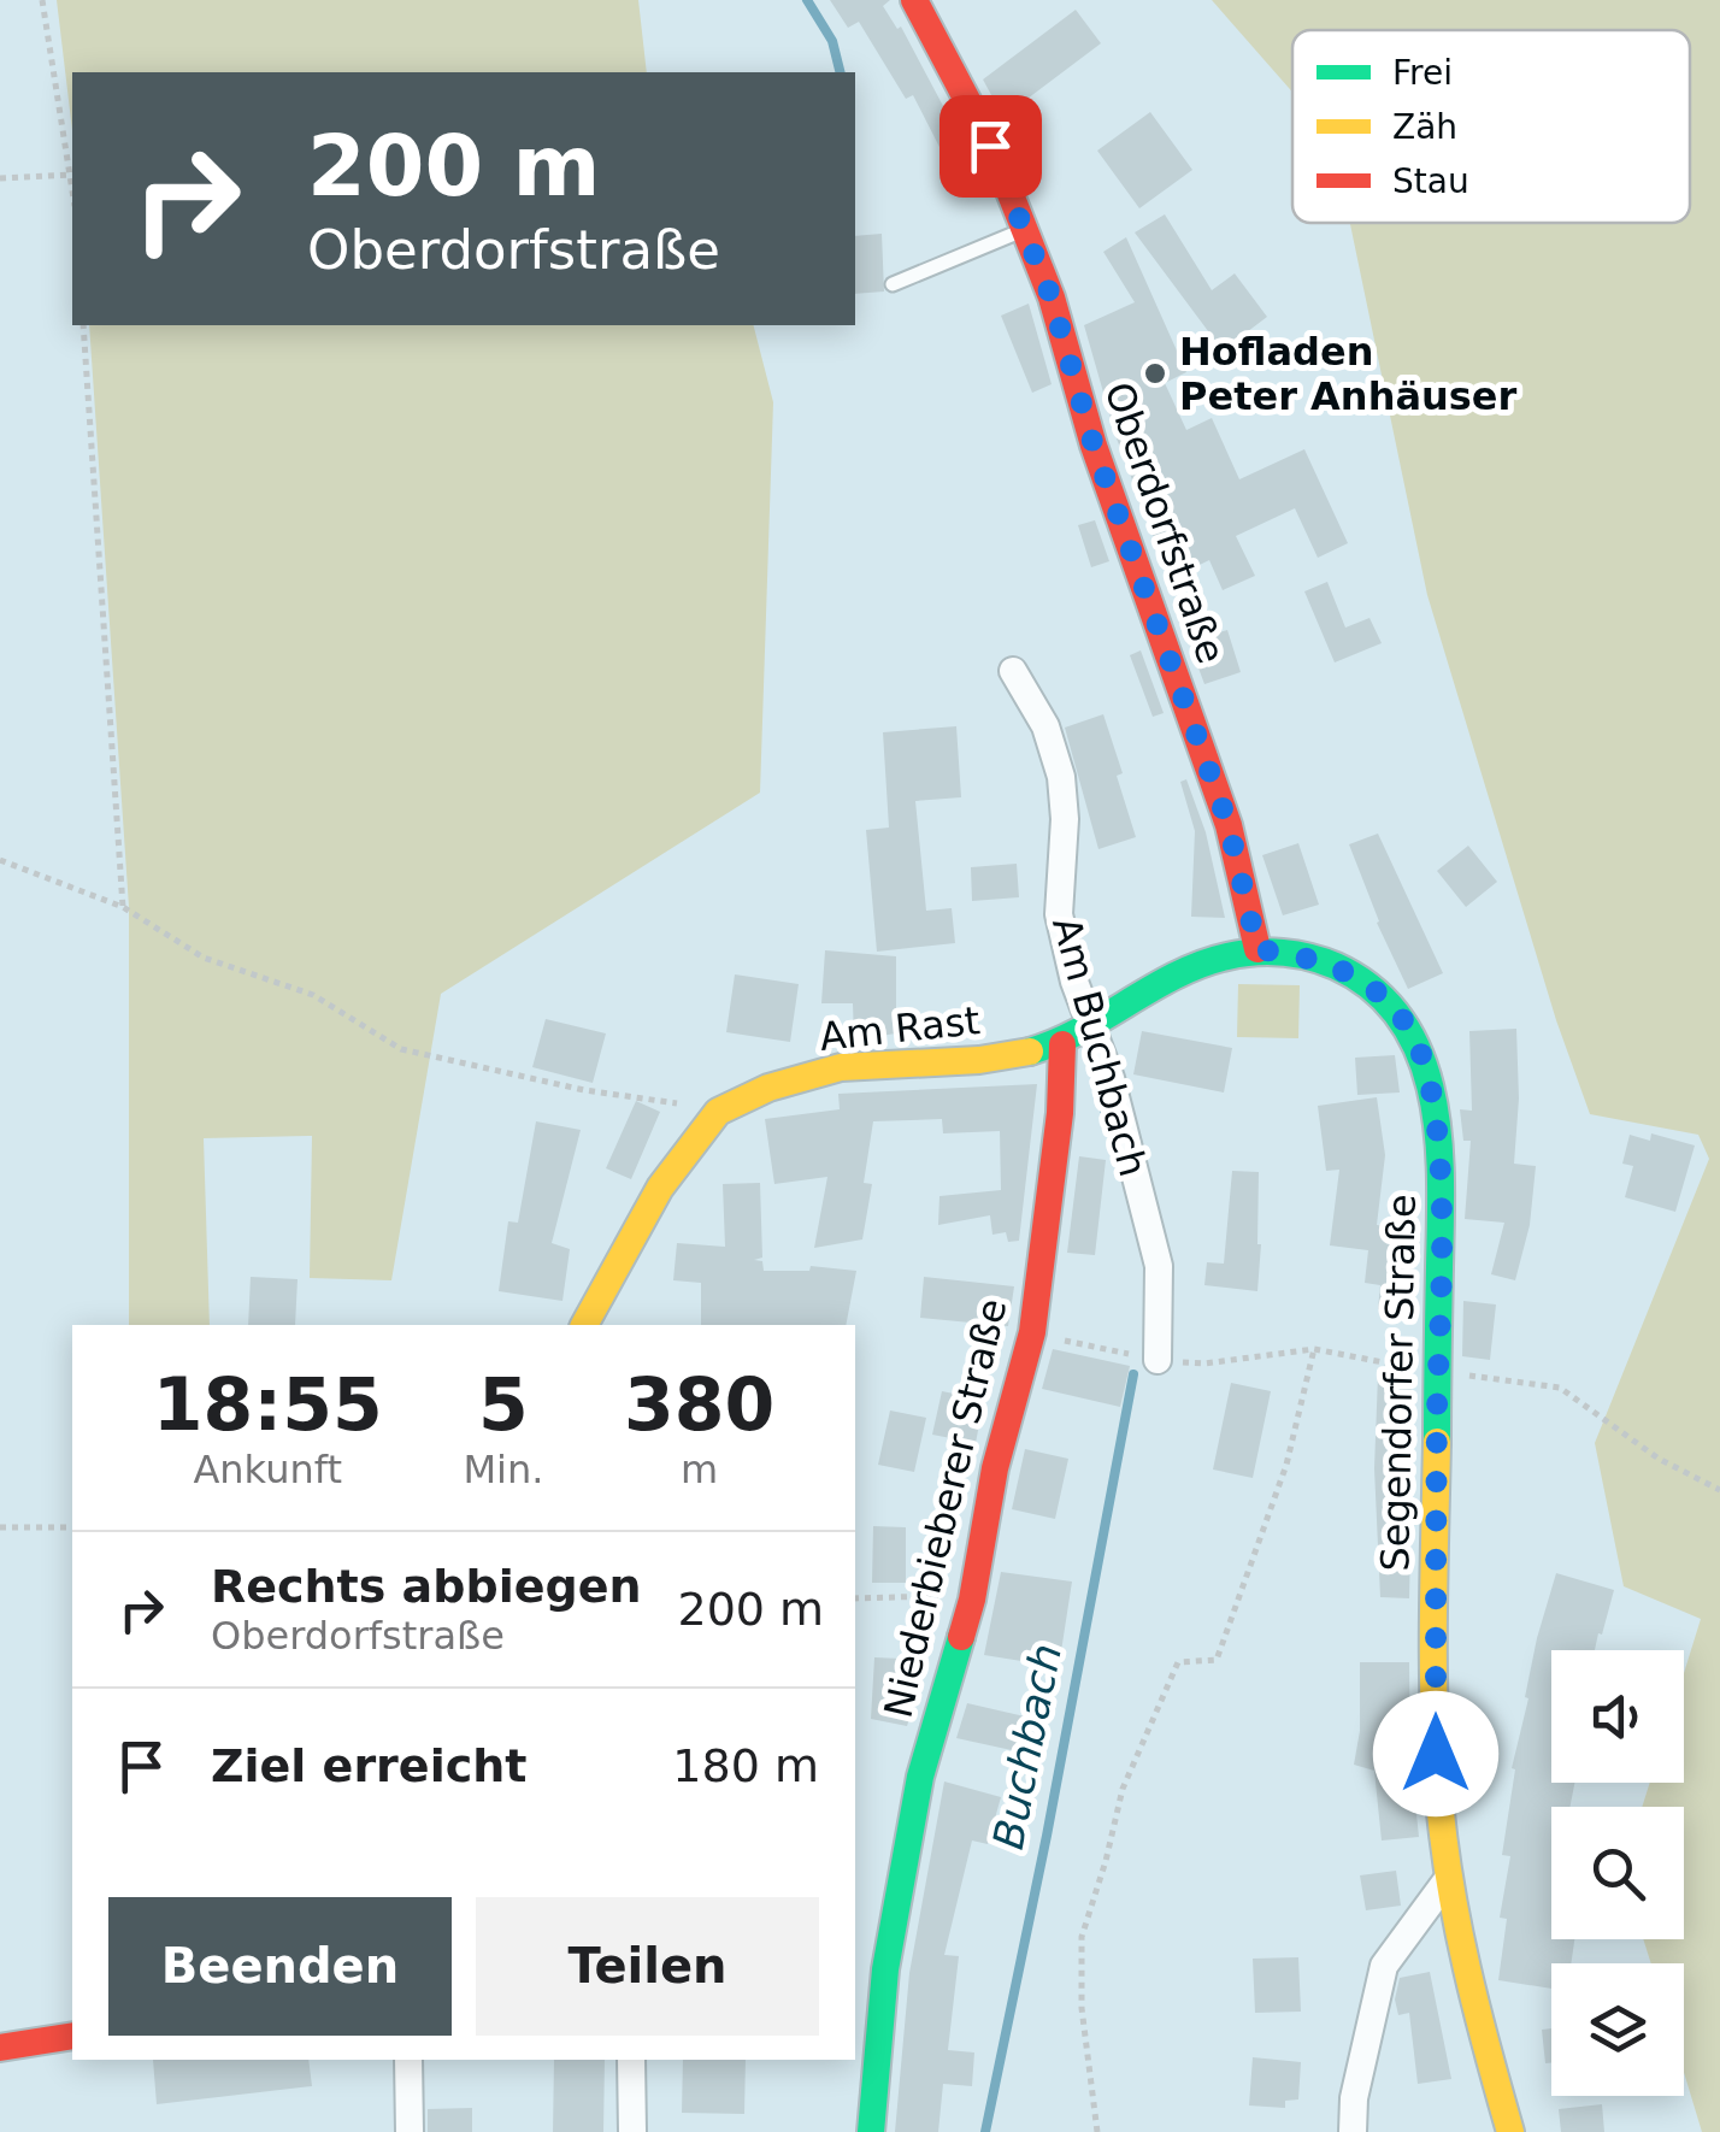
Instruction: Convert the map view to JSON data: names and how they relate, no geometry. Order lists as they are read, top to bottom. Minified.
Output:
{"streets":{"street":["Oberdorfstraße","Am Rast","Am Buchbach","Segendorfer Straße","Niederbieberer Straße"]},"crossings":[["Oberdorfstraße","Segendorfer Straße"],["Am Rast","Segendorfer Straße"],["Am Rast","Niederbieberer Straße"],["Am Buchbach","Segendorfer Straße"],["Segendorfer Straße","Niederbieberer Straße"]],"water":["Buchbach"],"places":["Hofladen Peter Anhäuser"],"legend":["Frei","Zäh","Stau"],"page":{"turn":["200 m","Oberdorfstraße"],"eta":["18:55","Ankunft","5","Min.","380","m"],"list":[{"name":"Rechts abbiegen","note":"Oberdorfstraße","value":"200 m"},{"name":"Ziel erreicht","value":"180 m"}],"buttons":["Beenden","Teilen"]}}
